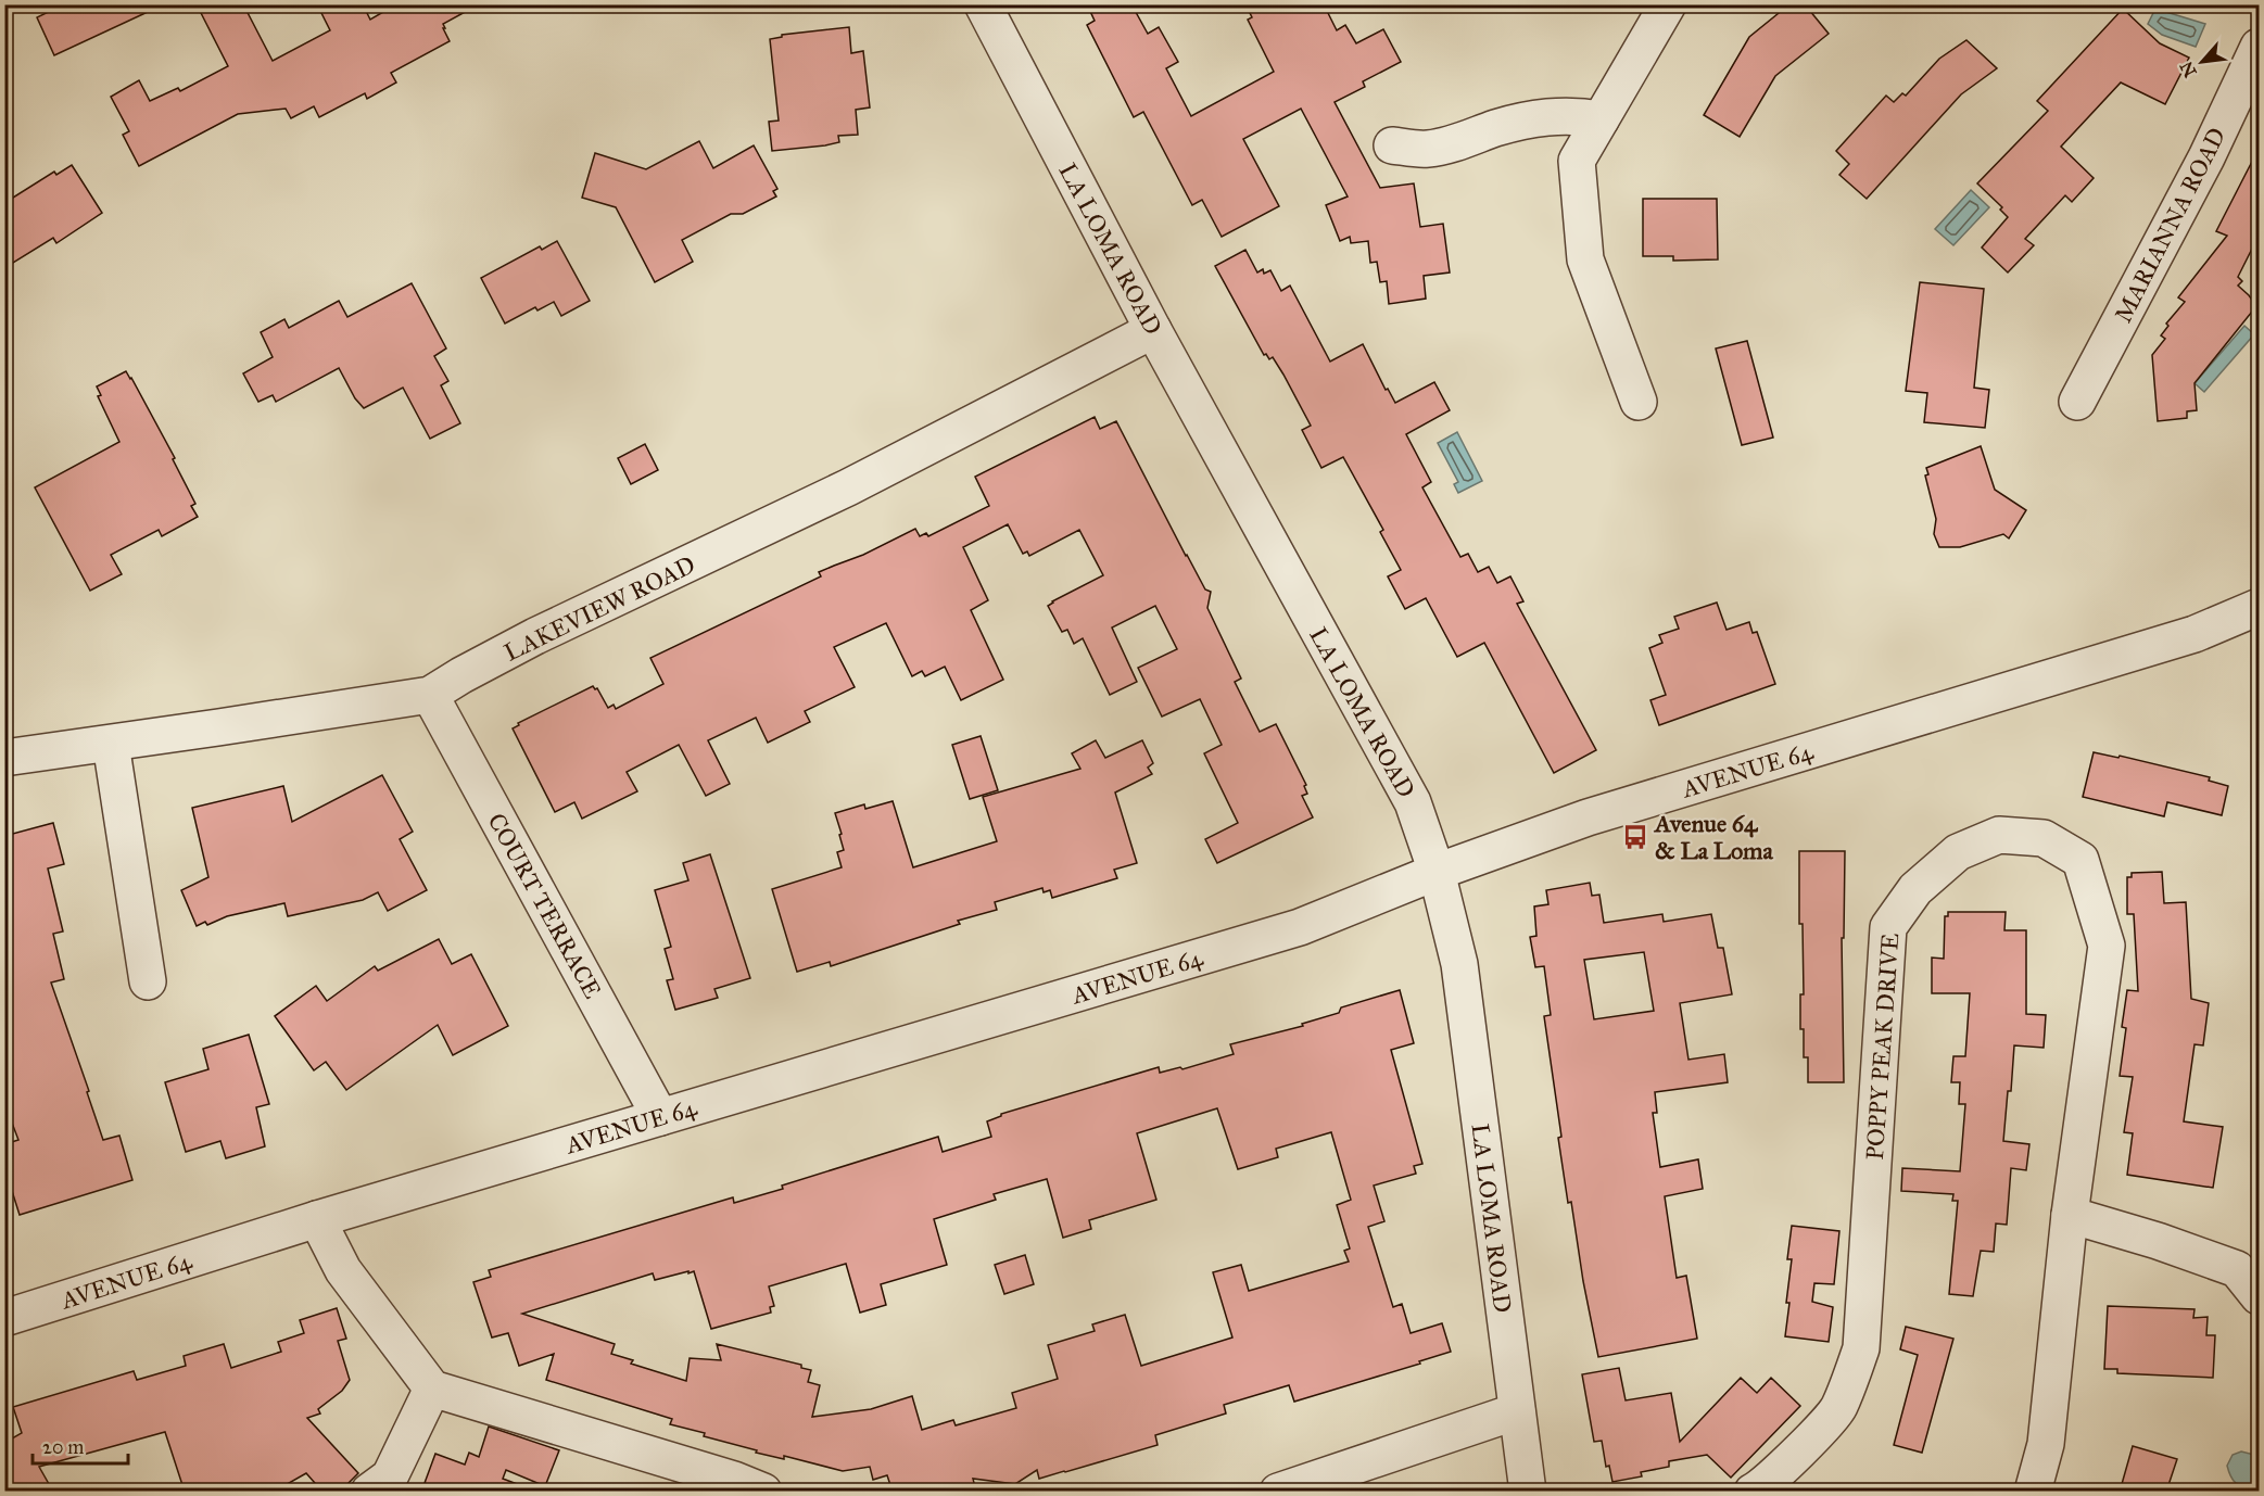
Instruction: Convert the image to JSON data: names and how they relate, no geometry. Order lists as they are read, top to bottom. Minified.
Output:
{"streets":{"street":["MARIANNA ROAD","LA LOMA ROAD","LAKEVIEW ROAD","AVENUE 64","COURT TERRACE","POPPY PEAK DRIVE"]},"crossings":[["LA LOMA ROAD","LAKEVIEW ROAD"],["LA LOMA ROAD","AVENUE 64"],["LAKEVIEW ROAD","COURT TERRACE"],["AVENUE 64","COURT TERRACE"]],"places":{"bus stop":["Avenue 64 & La Loma"]},"scale_bar":"20 m","north":"bottom left"}
